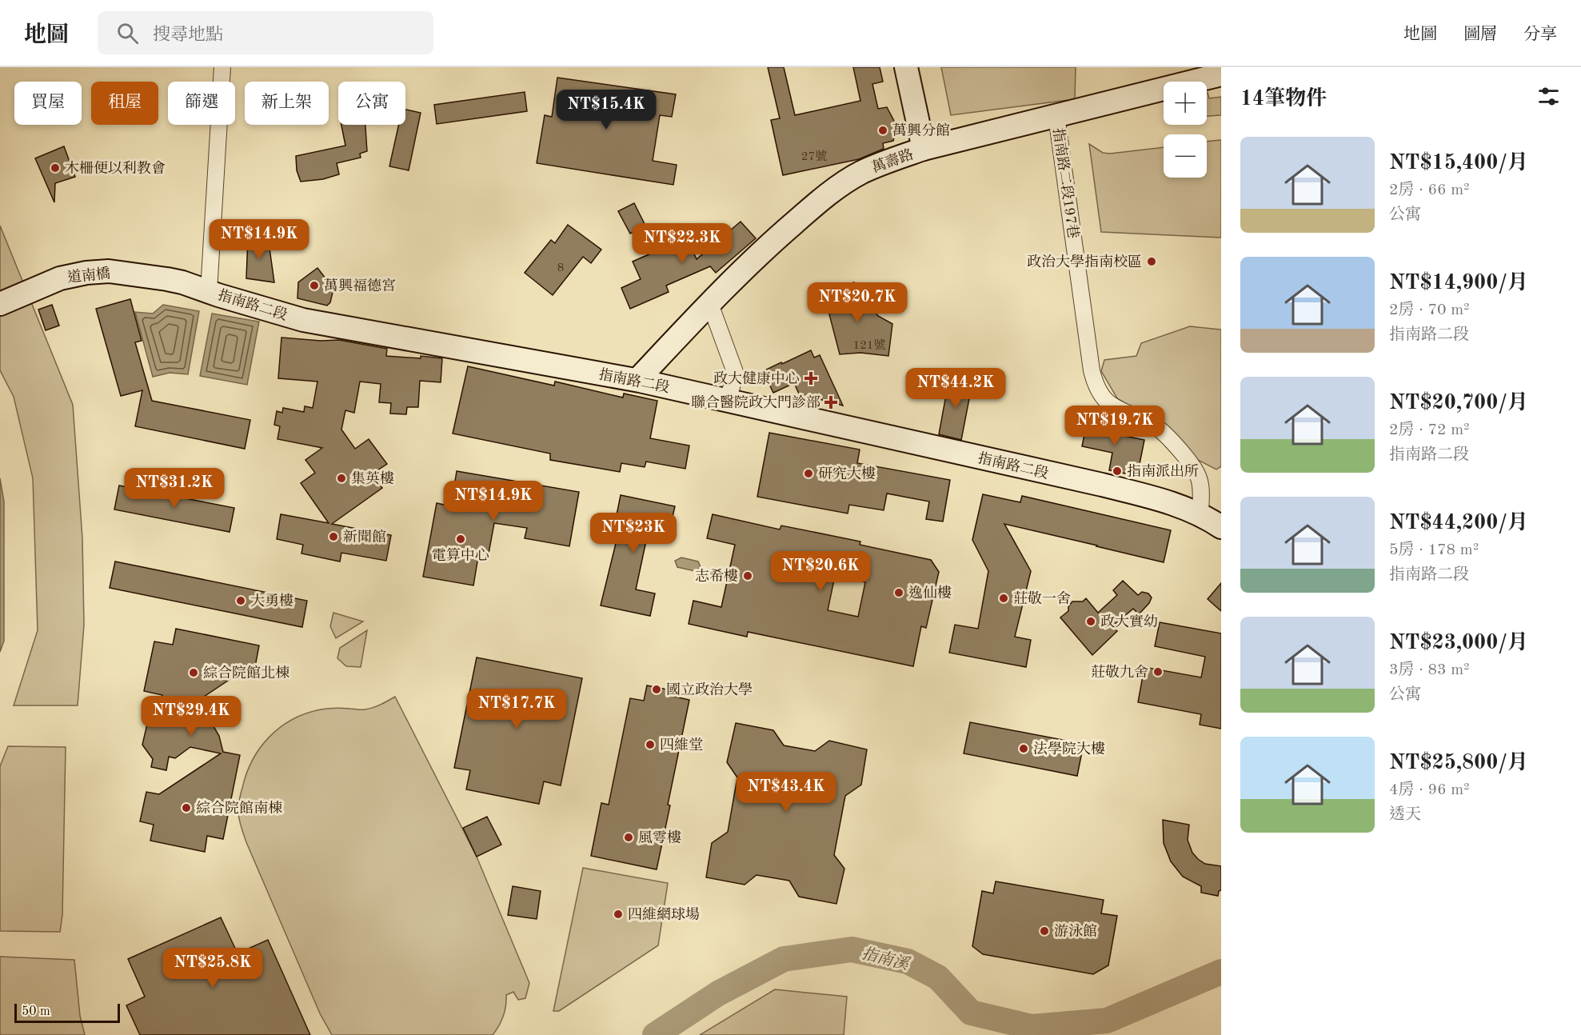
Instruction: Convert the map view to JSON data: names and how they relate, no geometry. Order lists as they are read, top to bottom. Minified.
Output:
{"streets":{"street":["萬壽路","指南路二段197巷","道南橋","指南路二段"]},"crossings":[["萬壽路","指南路二段197巷"],["萬壽路","指南路二段"],["指南路二段197巷","指南路二段"],["道南橋","指南路二段"]],"water":["指南溪"],"places":{"other":["萬興分館","木柵便以利教會","政治大學指南校區","萬興福德宮","指南派出所","研究大樓","集英樓","新聞館","電算中心","志希樓","逸仙樓","莊敬一舍","大勇樓","政大實幼","莊敬九舍","綜合院館北棟","國立政治大學","四維堂","法學院大樓","綜合院館南棟","風雩樓","四維網球場","游泳館"],"health":["政大健康中心","聯合醫院政大門診部"]},"house_numbers":["27號","8","121號"],"scale_bar":"50 m","page":{"header":"地圖","search":"搜尋地點","nav":["地圖","圖層","分享"],"heading":"14筆物件","map_buttons":["+","−"],"chip":["買屋","租屋","篩選","新上架","公寓"],"price":["NT$15.4K","NT$14.9K","NT$22.3K","NT$20.7K","NT$44.2K","NT$19.7K","NT$31.2K","NT$14.9K","NT$23K","NT$20.6K","NT$17.7K","NT$29.4K","NT$43.4K","NT$25.8K"],"list":[{"name":"NT$15,400/月","note":"2房 · 66 m² · 公寓"},{"name":"NT$14,900/月","note":"2房 · 70 m² · 指南路二段"},{"name":"NT$20,700/月","note":"2房 · 72 m² · 指南路二段"},{"name":"NT$44,200/月","note":"5房 · 178 m² · 指南路二段"},{"name":"NT$23,000/月","note":"3房 · 83 m² · 公寓"},{"name":"NT$25,800/月","note":"4房 · 96 m² · 透天"}],"scale":"50 m"}}
